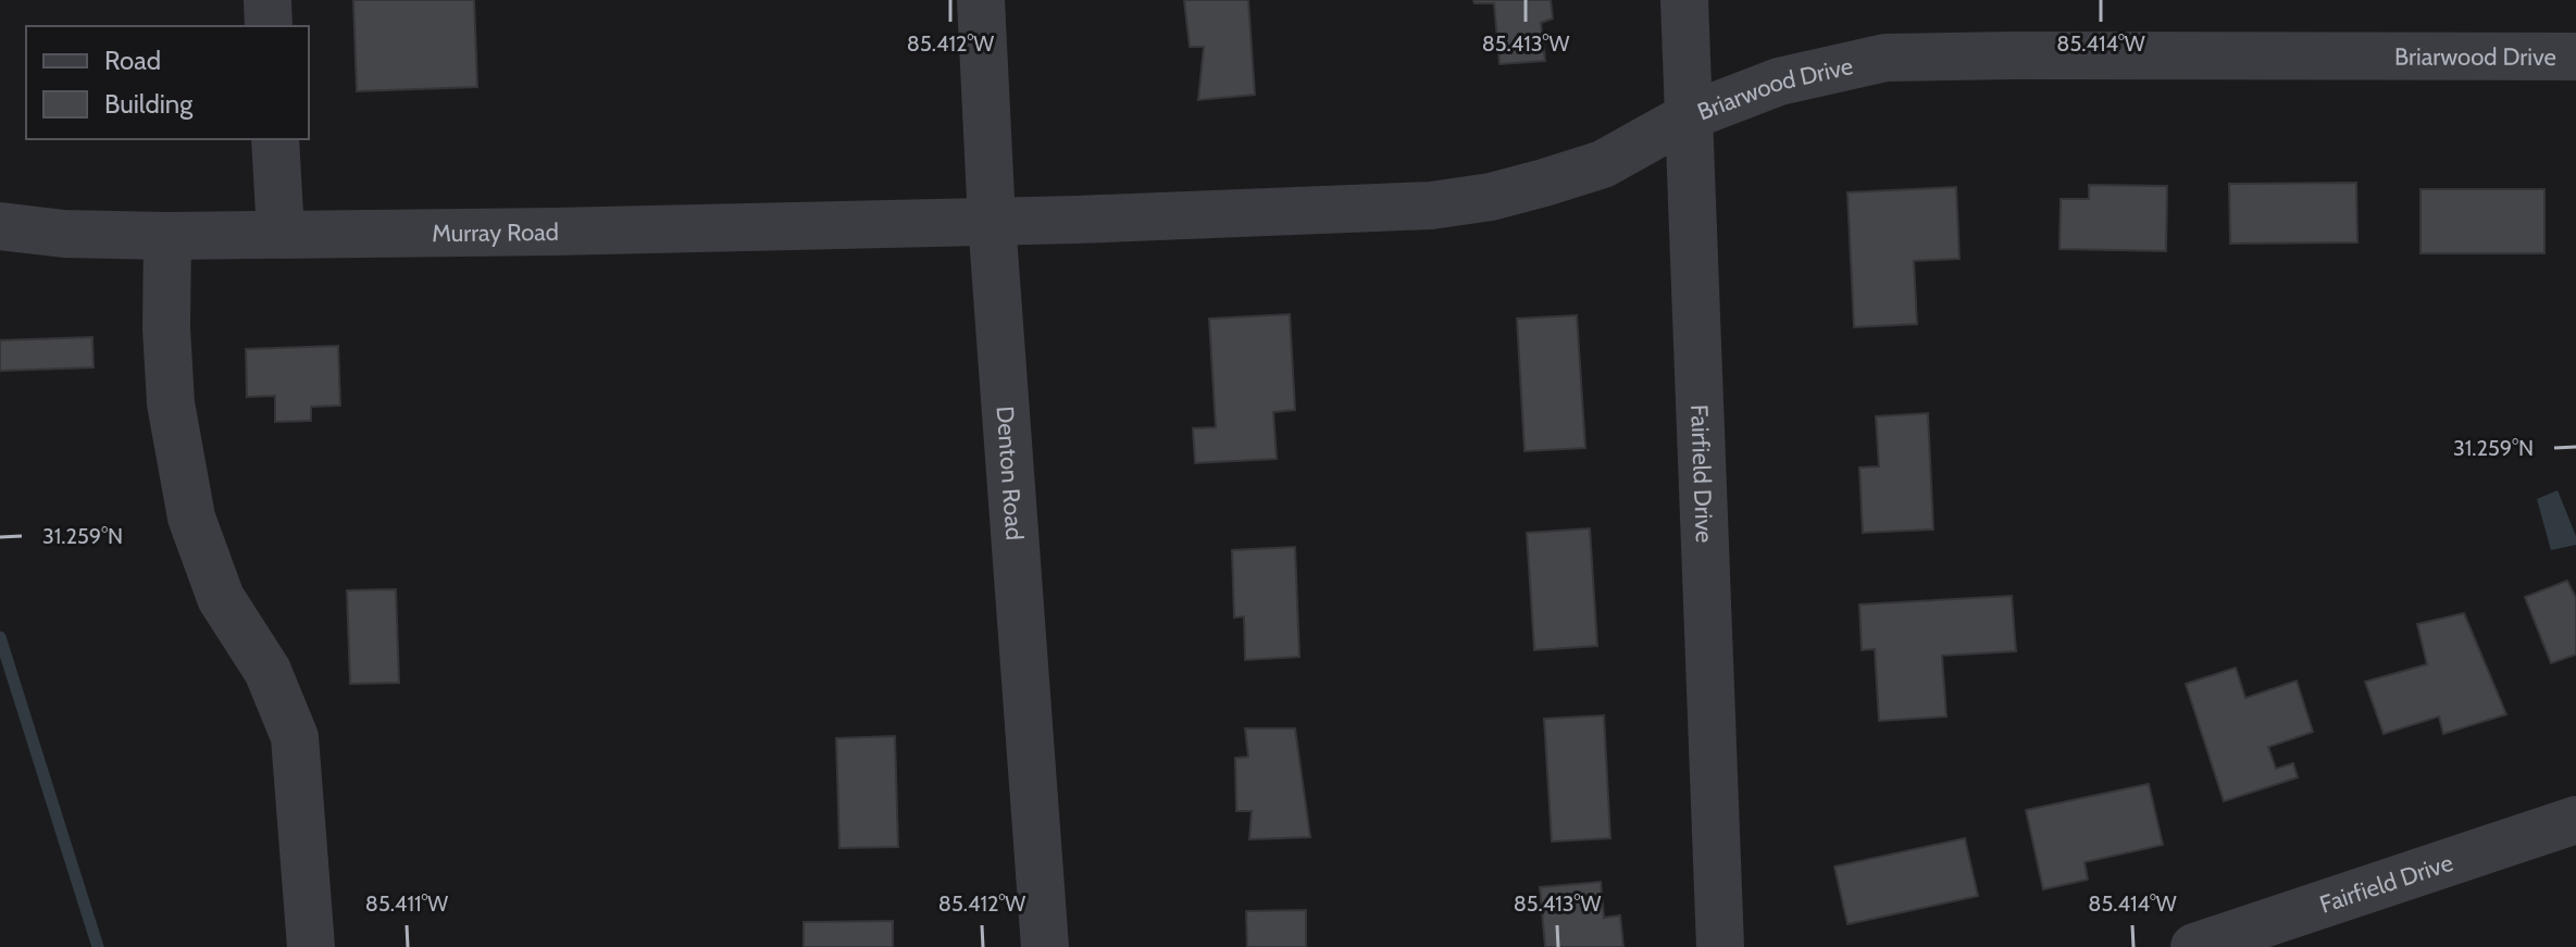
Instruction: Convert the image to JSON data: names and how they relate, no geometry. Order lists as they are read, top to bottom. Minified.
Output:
{"streets":{"street":["Briarwood Drive","Murray Road","Fairfield Drive","Denton Road"]},"crossings":[["Briarwood Drive","Murray Road"],["Briarwood Drive","Fairfield Drive"],["Briarwood Drive","Denton Road"],["Murray Road","Denton Road"]],"legend":["Road","Building"],"coordinates":["85.412°W","85.413°W","85.414°W","31.259°N","85.411°W"]}
